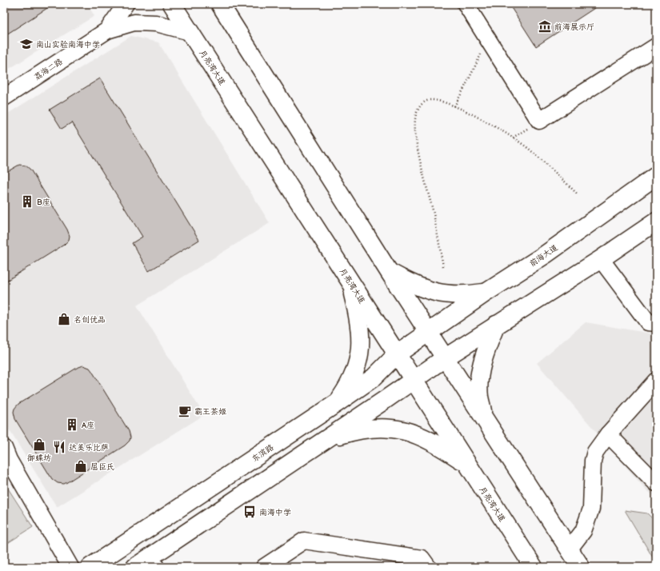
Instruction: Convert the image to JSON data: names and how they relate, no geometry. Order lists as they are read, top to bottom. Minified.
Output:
{"streets":{"main road":["月亮湾大道","前海大道","东滨路"],"street":["荔海二路"]},"crossings":[["月亮湾大道","荔海二路"],["月亮湾大道","东滨路"],["前海大道","东滨路"]],"places":{"museum":["前海展示厅"],"school or university":["南山实验南海中学"],"building":["B座","A座"],"shop":["名创优品","御蝶坊","屈臣氏"],"cafe":["霸王茶姬"],"restaurant":["达美乐比萨"],"bus stop":["南海中学"]}}
